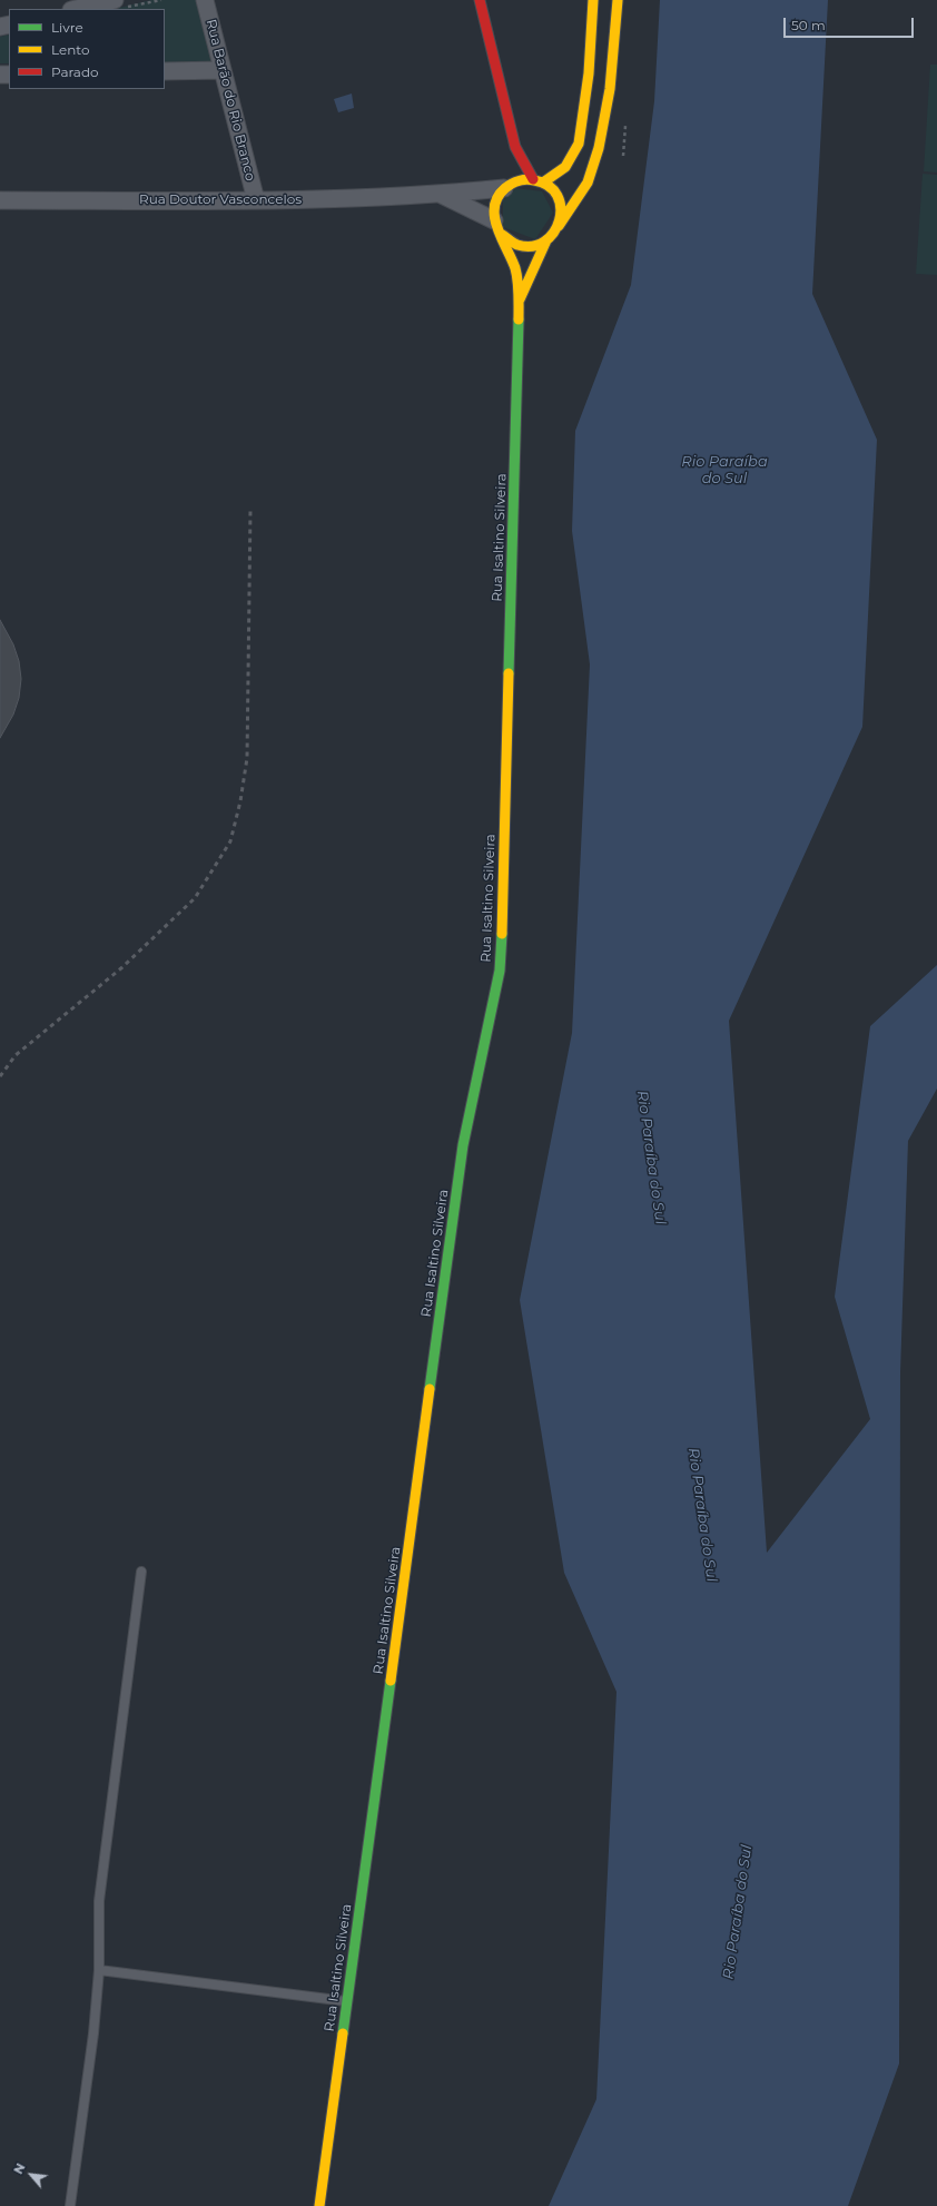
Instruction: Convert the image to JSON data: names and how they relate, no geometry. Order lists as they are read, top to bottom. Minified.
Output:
{"streets":{"main road":["Rua Isaltino Silveira"],"street":["Rua Barão do Rio Branco","Rua Doutor Vasconcelos"]},"crossings":[["Rua Barão do Rio Branco","Rua Doutor Vasconcelos"],["Rua Doutor Vasconcelos","Rua Isaltino Silveira"]],"water":["Rio Paraíba do Sul"],"legend":["Livre","Lento","Parado"],"scale_bar":"50 m","north":"top left"}
